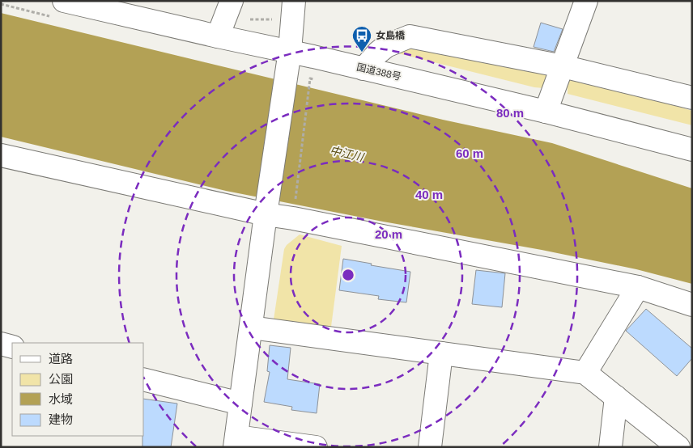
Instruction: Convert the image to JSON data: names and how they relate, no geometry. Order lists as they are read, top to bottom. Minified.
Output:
{"streets":{"main road":["国道388号"]},"water":["中江川"],"places":{"bus stop":["女島橋"]},"legend":["道路","公園","水域","建物"],"rings":["80 m","60 m","40 m","20 m"]}
